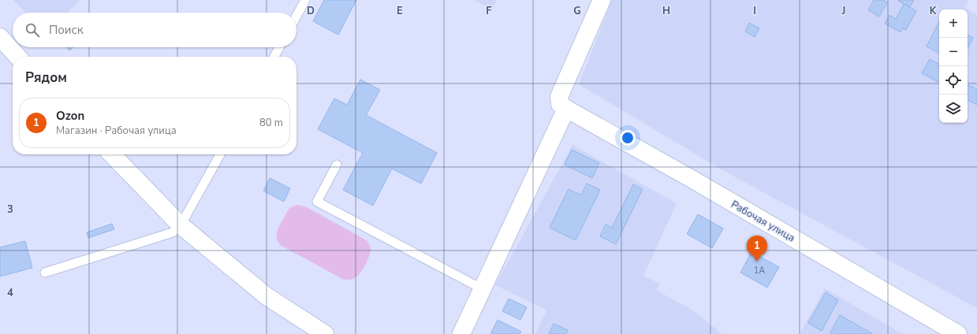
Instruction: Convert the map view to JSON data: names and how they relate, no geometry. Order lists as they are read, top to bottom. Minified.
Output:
{"streets":{"street":["Рабочая улица"]},"house_numbers":["1А"],"page":{"map_buttons":["+","−"],"search":"Поиск","heading":"Рядом","list":[{"mark":"1","name":"Ozon","note":"Магазин · Рабочая улица","value":"80 m"}],"pins":"1"},"grid":{"columns":["D","E","F","G","H","I","J","K"],"rows":["3","4"]}}
